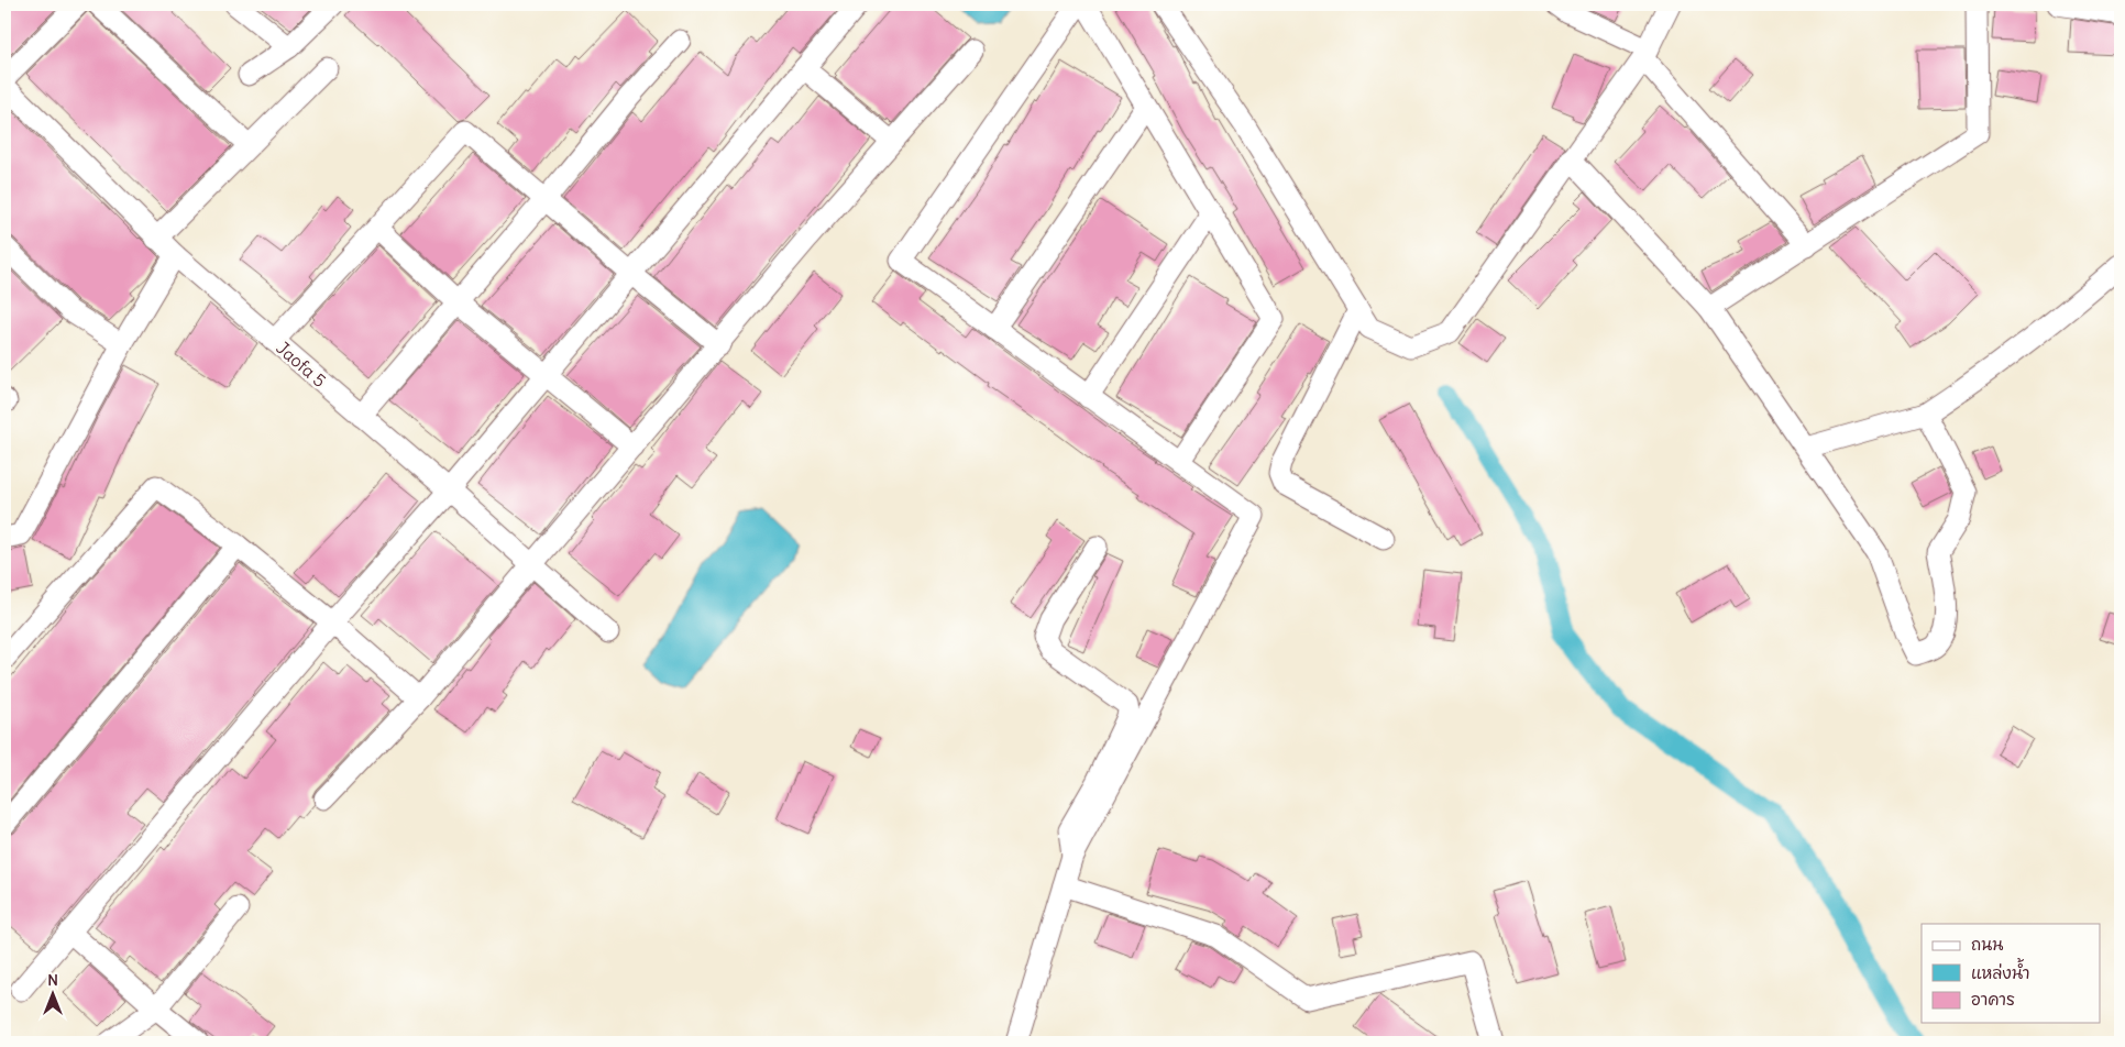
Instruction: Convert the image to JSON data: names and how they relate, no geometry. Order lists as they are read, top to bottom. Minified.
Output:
{"streets":{"street":["Jaofa 5"]},"legend":["ถนน","แหล่งน้ำ","อาคาร"],"north":"top"}
